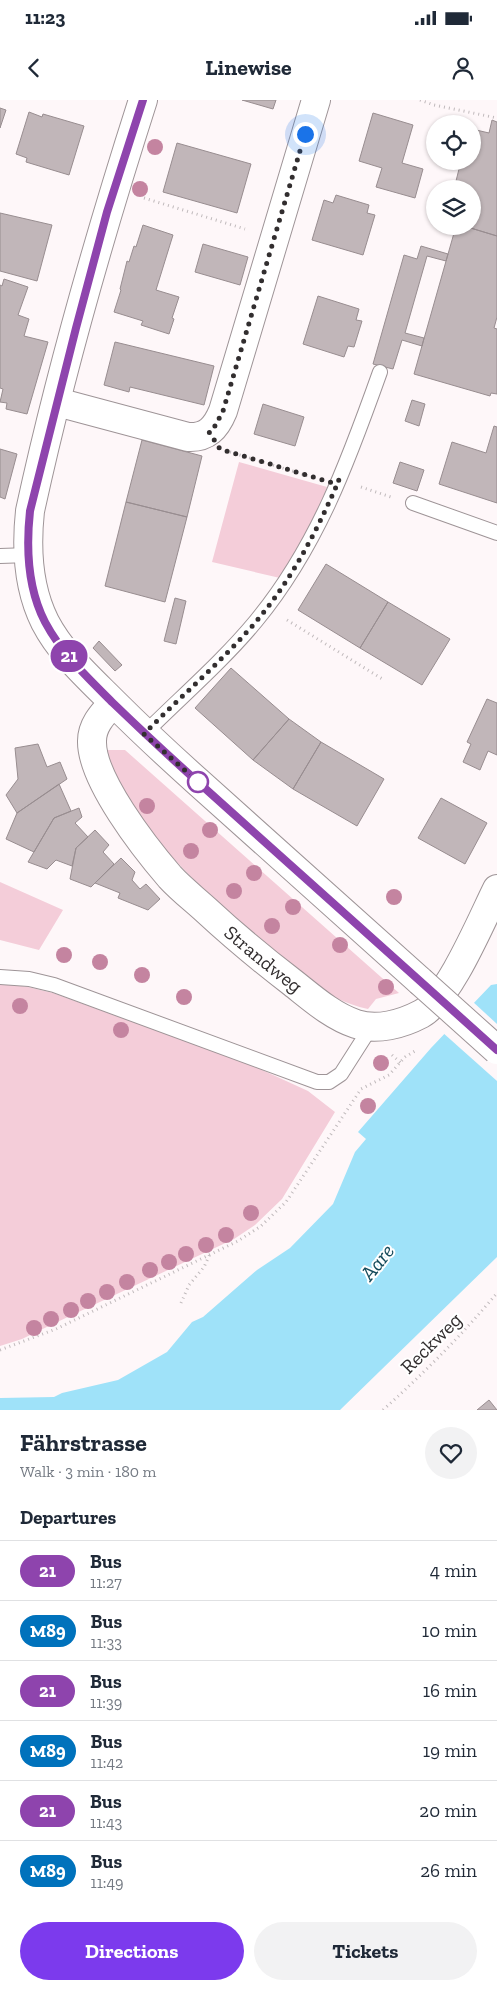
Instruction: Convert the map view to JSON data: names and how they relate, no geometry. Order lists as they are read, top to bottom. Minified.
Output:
{"streets":{"street":["Strandweg"],"path":["Reckweg"]},"water":["Aare"],"lines":["bus line 21"],"page":{"status":"11:23","header":"Linewise","on_map":"21","heading":[["Fährstrasse","Walk · 3 min · 180 m"],"Departures"],"list":[{"mark":"21","name":"Bus","note":"11:27","value":"4 min"},{"mark":"M89","name":"Bus","note":"11:33","value":"10 min"},{"mark":"21","name":"Bus","note":"11:39","value":"16 min"},{"mark":"M89","name":"Bus","note":"11:42","value":"19 min"},{"mark":"21","name":"Bus","note":"11:43","value":"20 min"},{"mark":"M89","name":"Bus","note":"11:49","value":"26 min"}],"buttons":["Directions","Tickets"]}}
